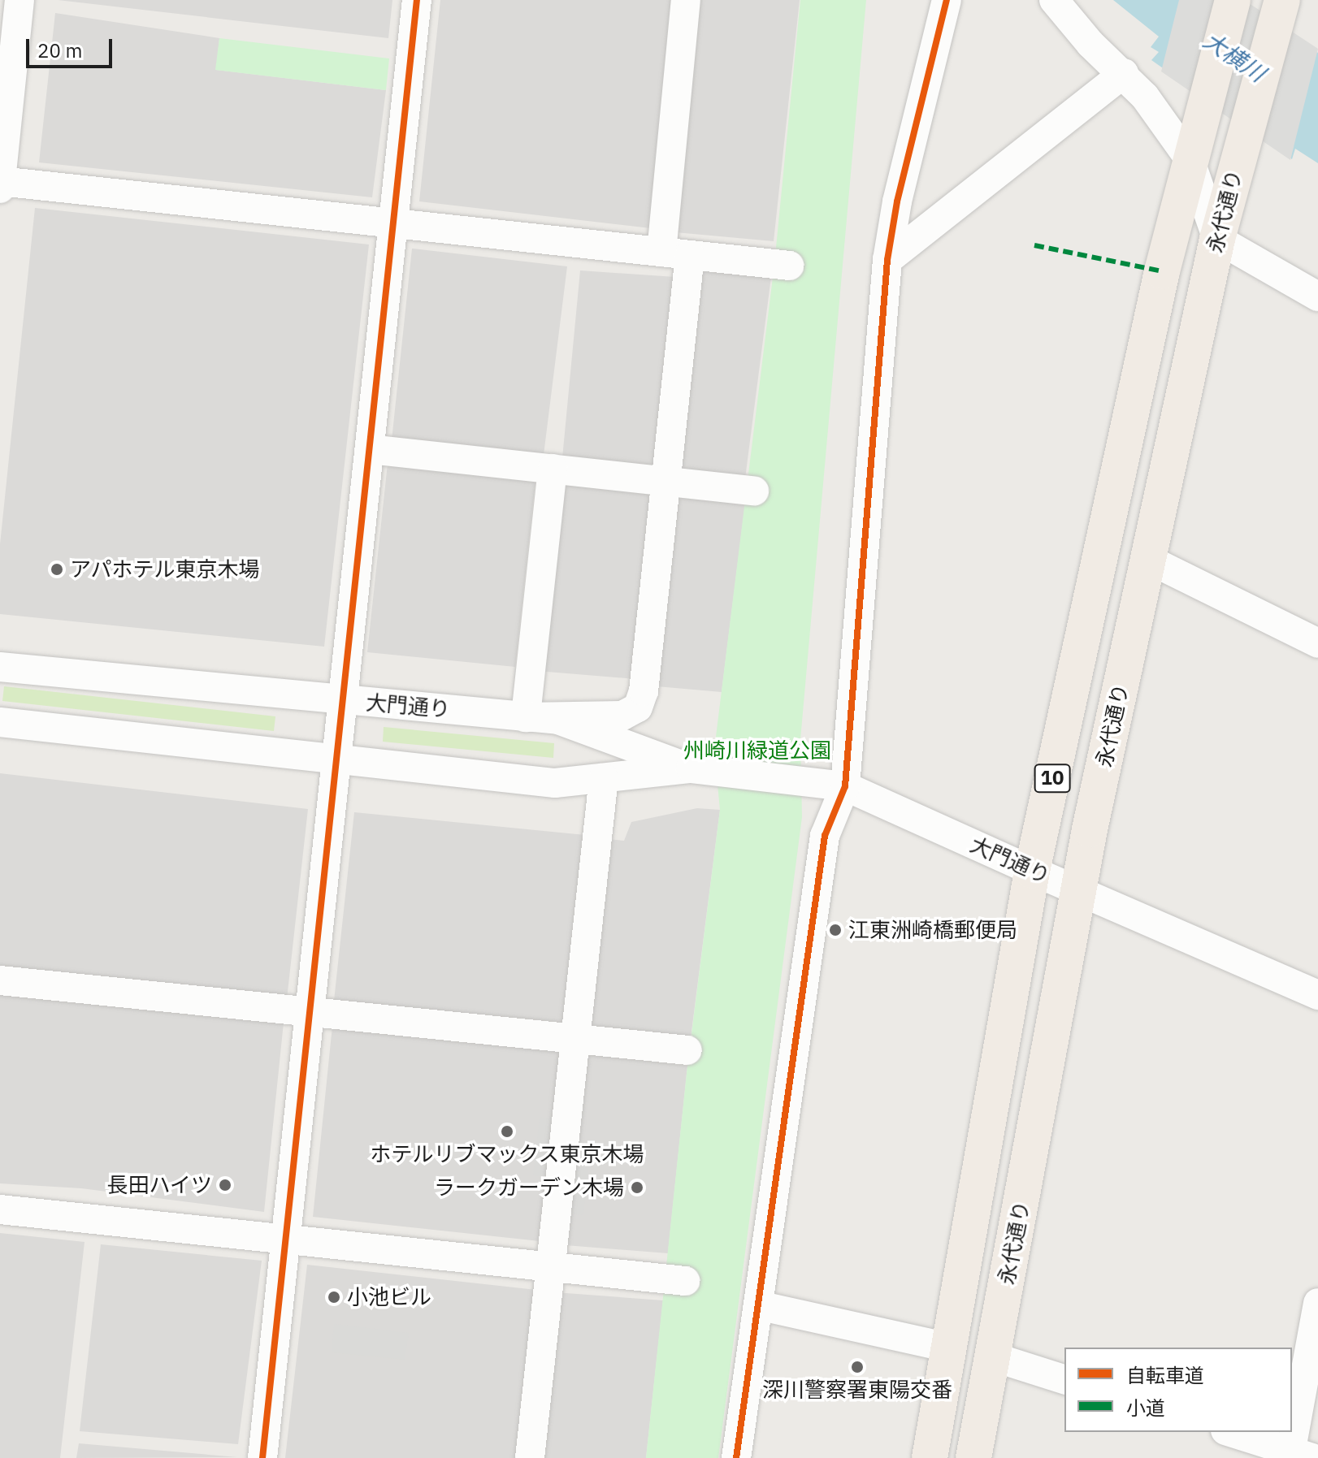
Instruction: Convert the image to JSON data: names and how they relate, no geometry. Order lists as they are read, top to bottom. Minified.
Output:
{"streets":{"main road":["永代通り","10"],"street":["大門通り"]},"crossings":[["永代通り","大門通り"],["大門通り","10"]],"water":["大横川"],"parks":["州崎川緑道公園"],"places":["アパホテル東京木場","江東洲崎橋郵便局","ホテルリブマックス東京木場","長田ハイツ","ラークガーデン木場","小池ビル","深川警察署東陽交番"],"legend":["自転車道","小道"],"scale_bar":"20 m"}
